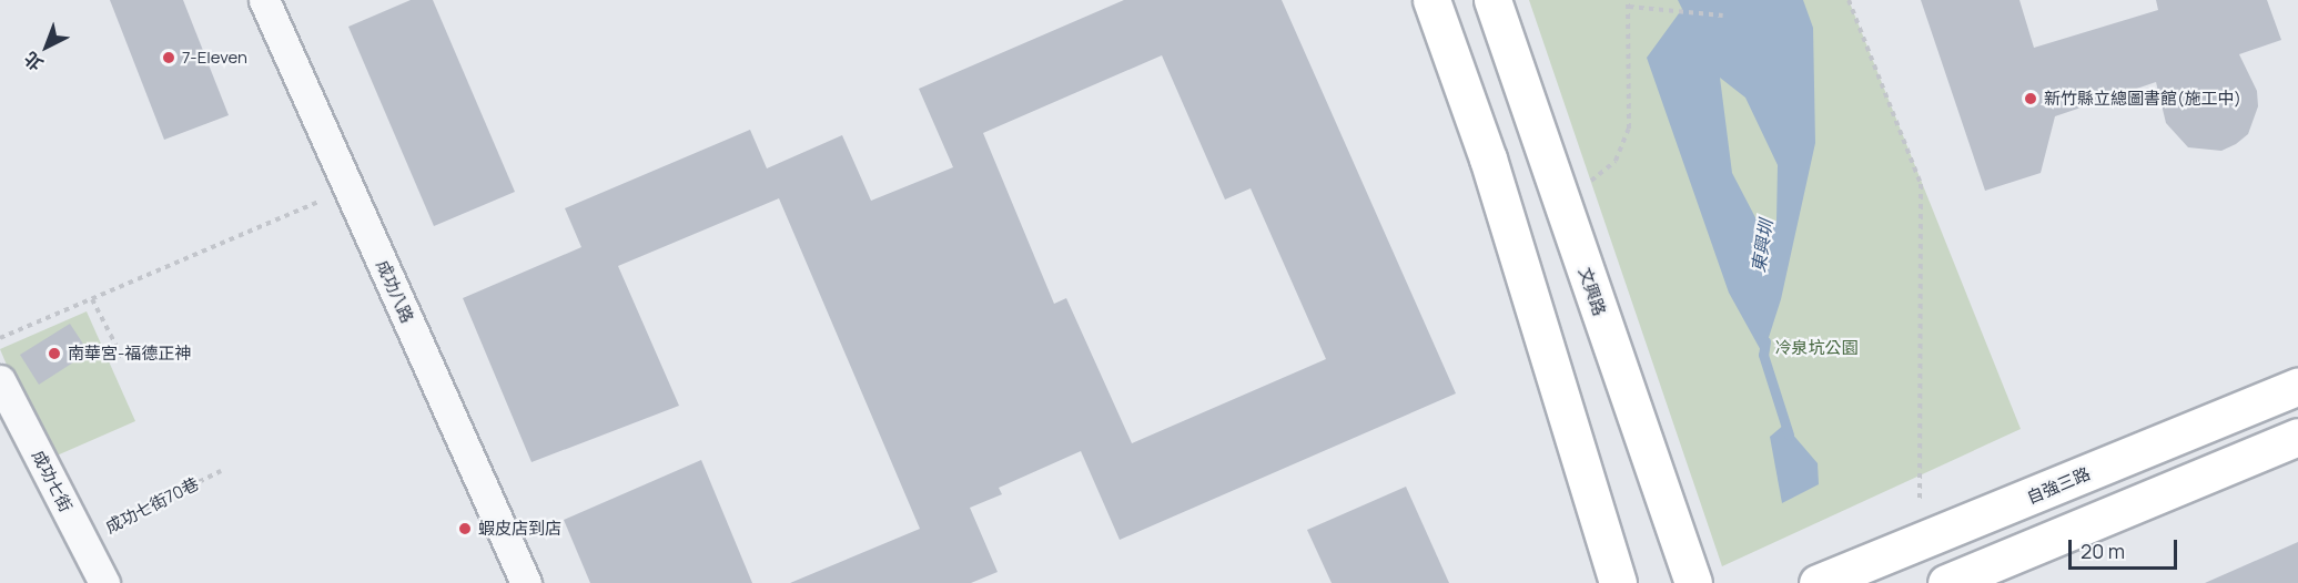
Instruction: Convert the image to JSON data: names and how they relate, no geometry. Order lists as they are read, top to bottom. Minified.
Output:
{"streets":{"street":["成功八路","文興路","成功七街","自強三路"],"path":["成功七街70巷"]},"crossings":[["成功七街","成功七街70巷"]],"water":["東興圳"],"parks":["冷泉坑公園"],"places":["7-Eleven","新竹縣立總圖書館(施工中)","南華宮-福德正神","蝦皮店到店"],"scale_bar":"20 m","north":"bottom left"}
